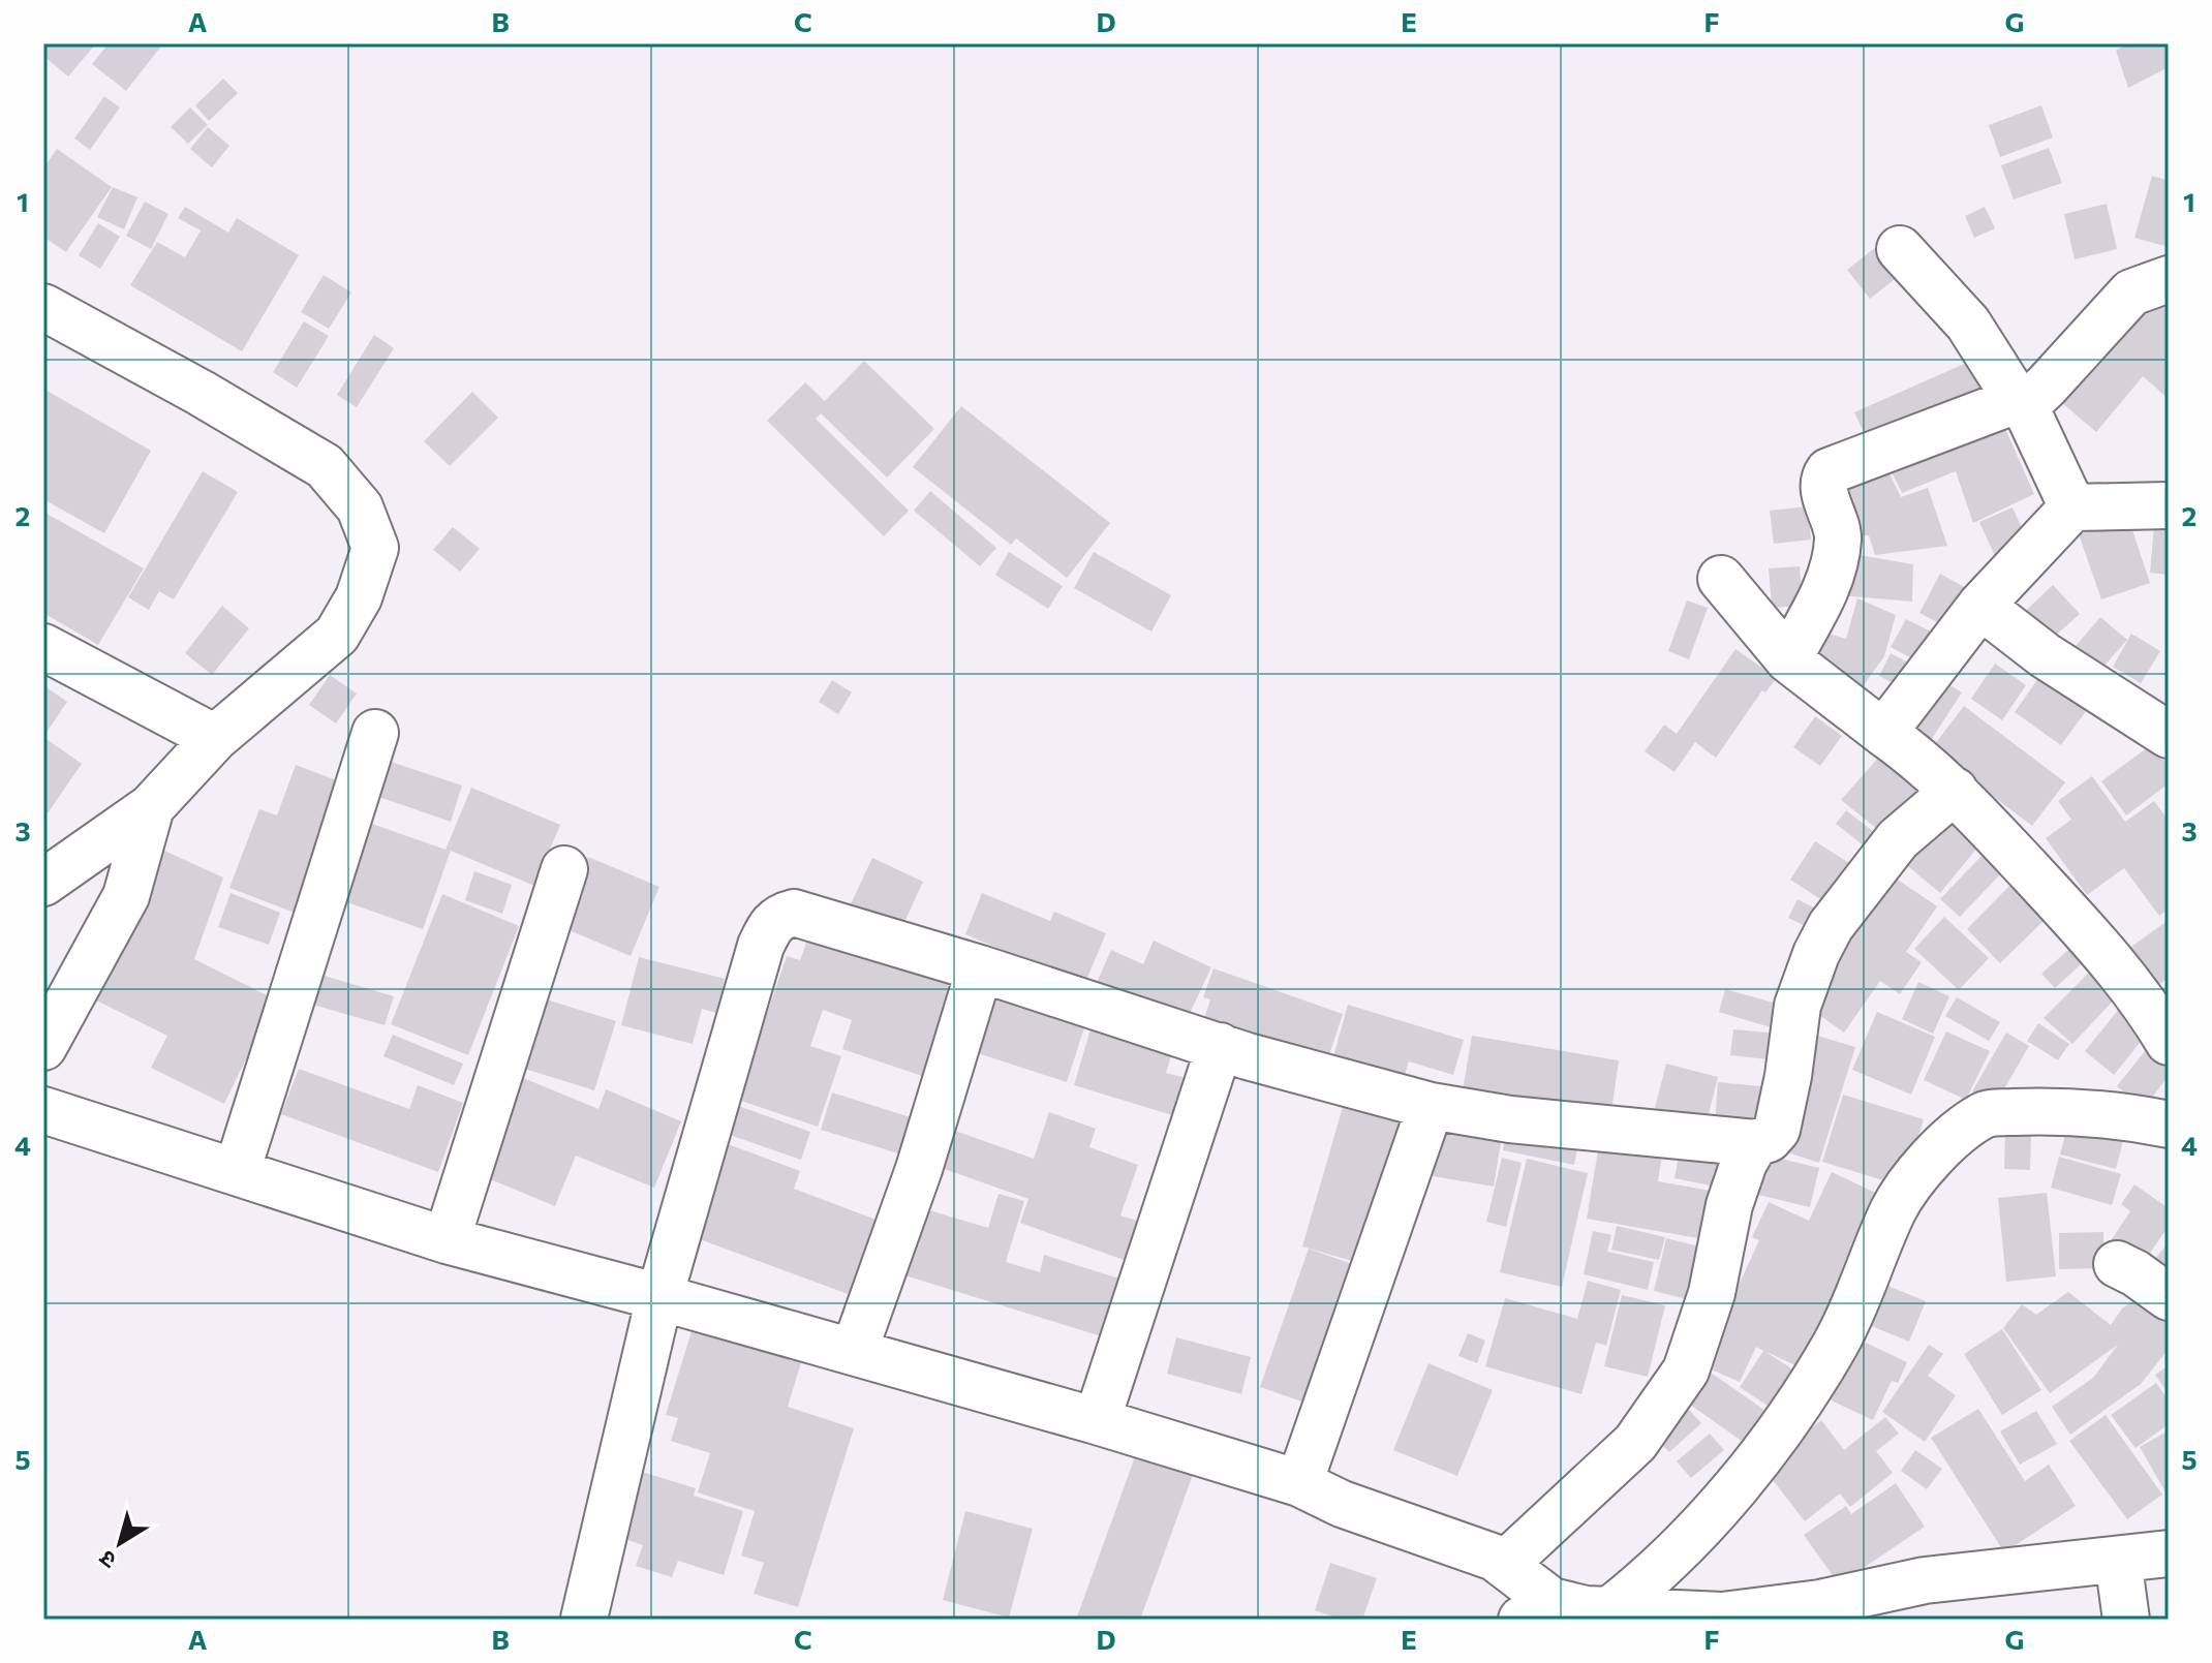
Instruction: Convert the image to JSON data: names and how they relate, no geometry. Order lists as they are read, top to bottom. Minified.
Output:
{"north":"bottom left","grid":{"columns":["A","B","C","D","E","F","G"],"rows":["1","2","3","4","5"]}}
